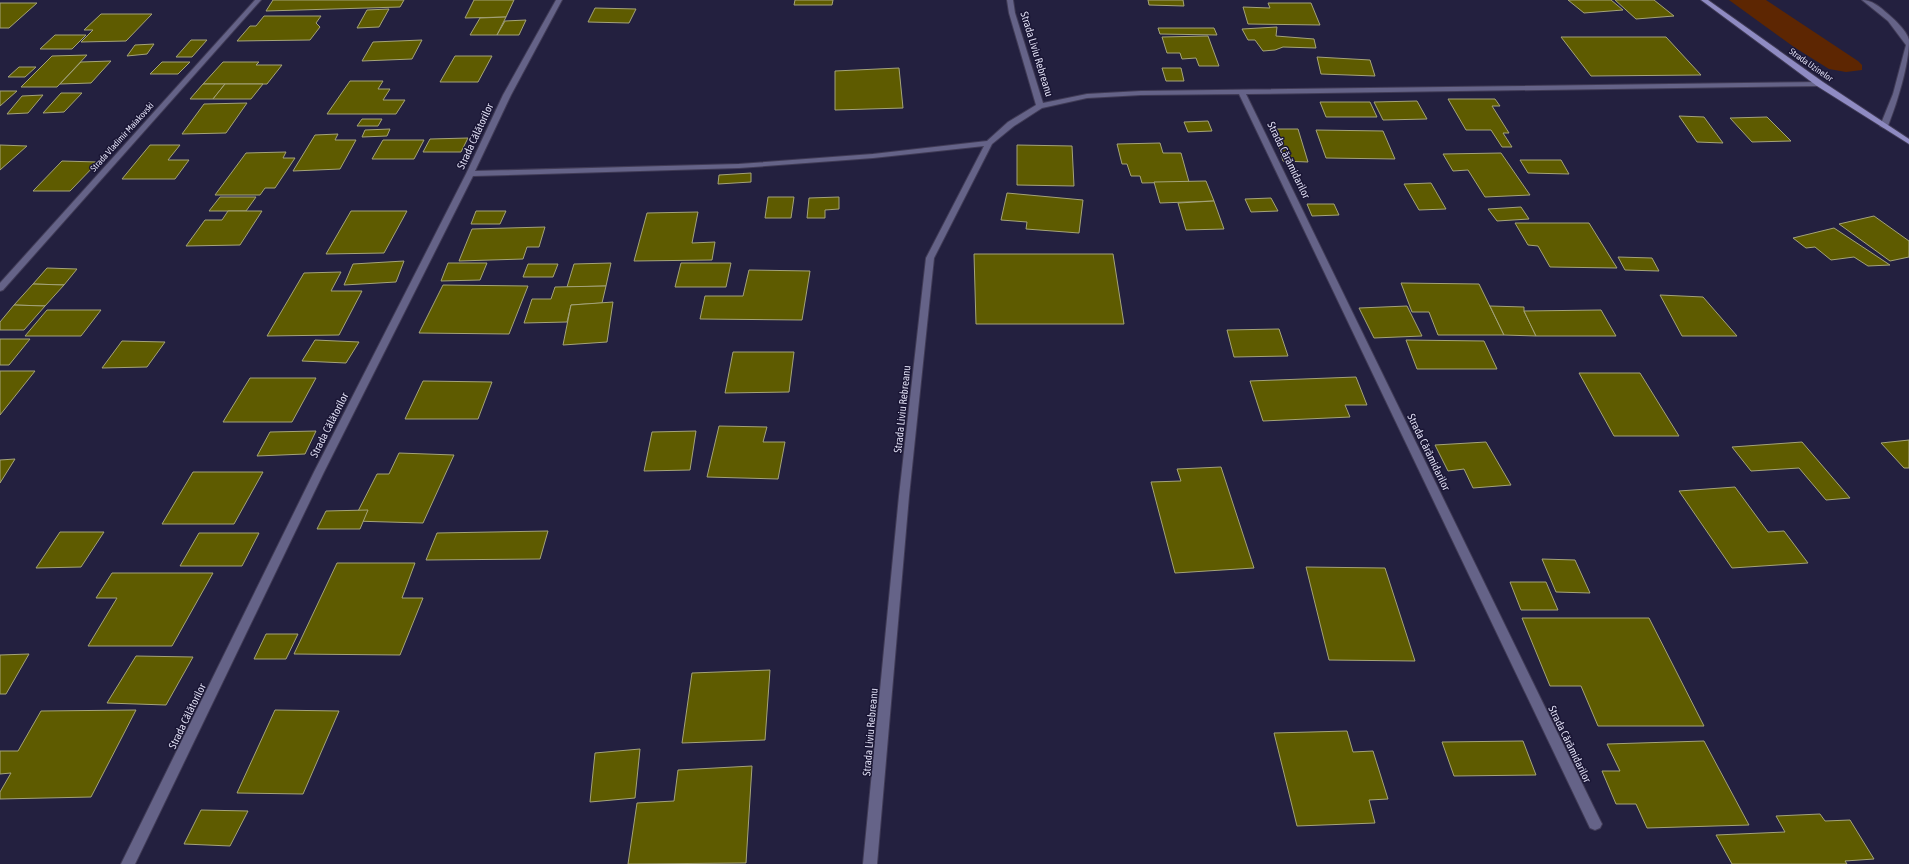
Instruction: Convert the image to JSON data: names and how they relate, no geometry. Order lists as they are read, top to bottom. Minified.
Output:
{"streets":{"main road":["Strada Uzinelor"],"street":["Strada Liviu Rebreanu","Strada Călătorilor","Strada Vladimir Maiakovski","Strada Cărămidarilor"]}}
